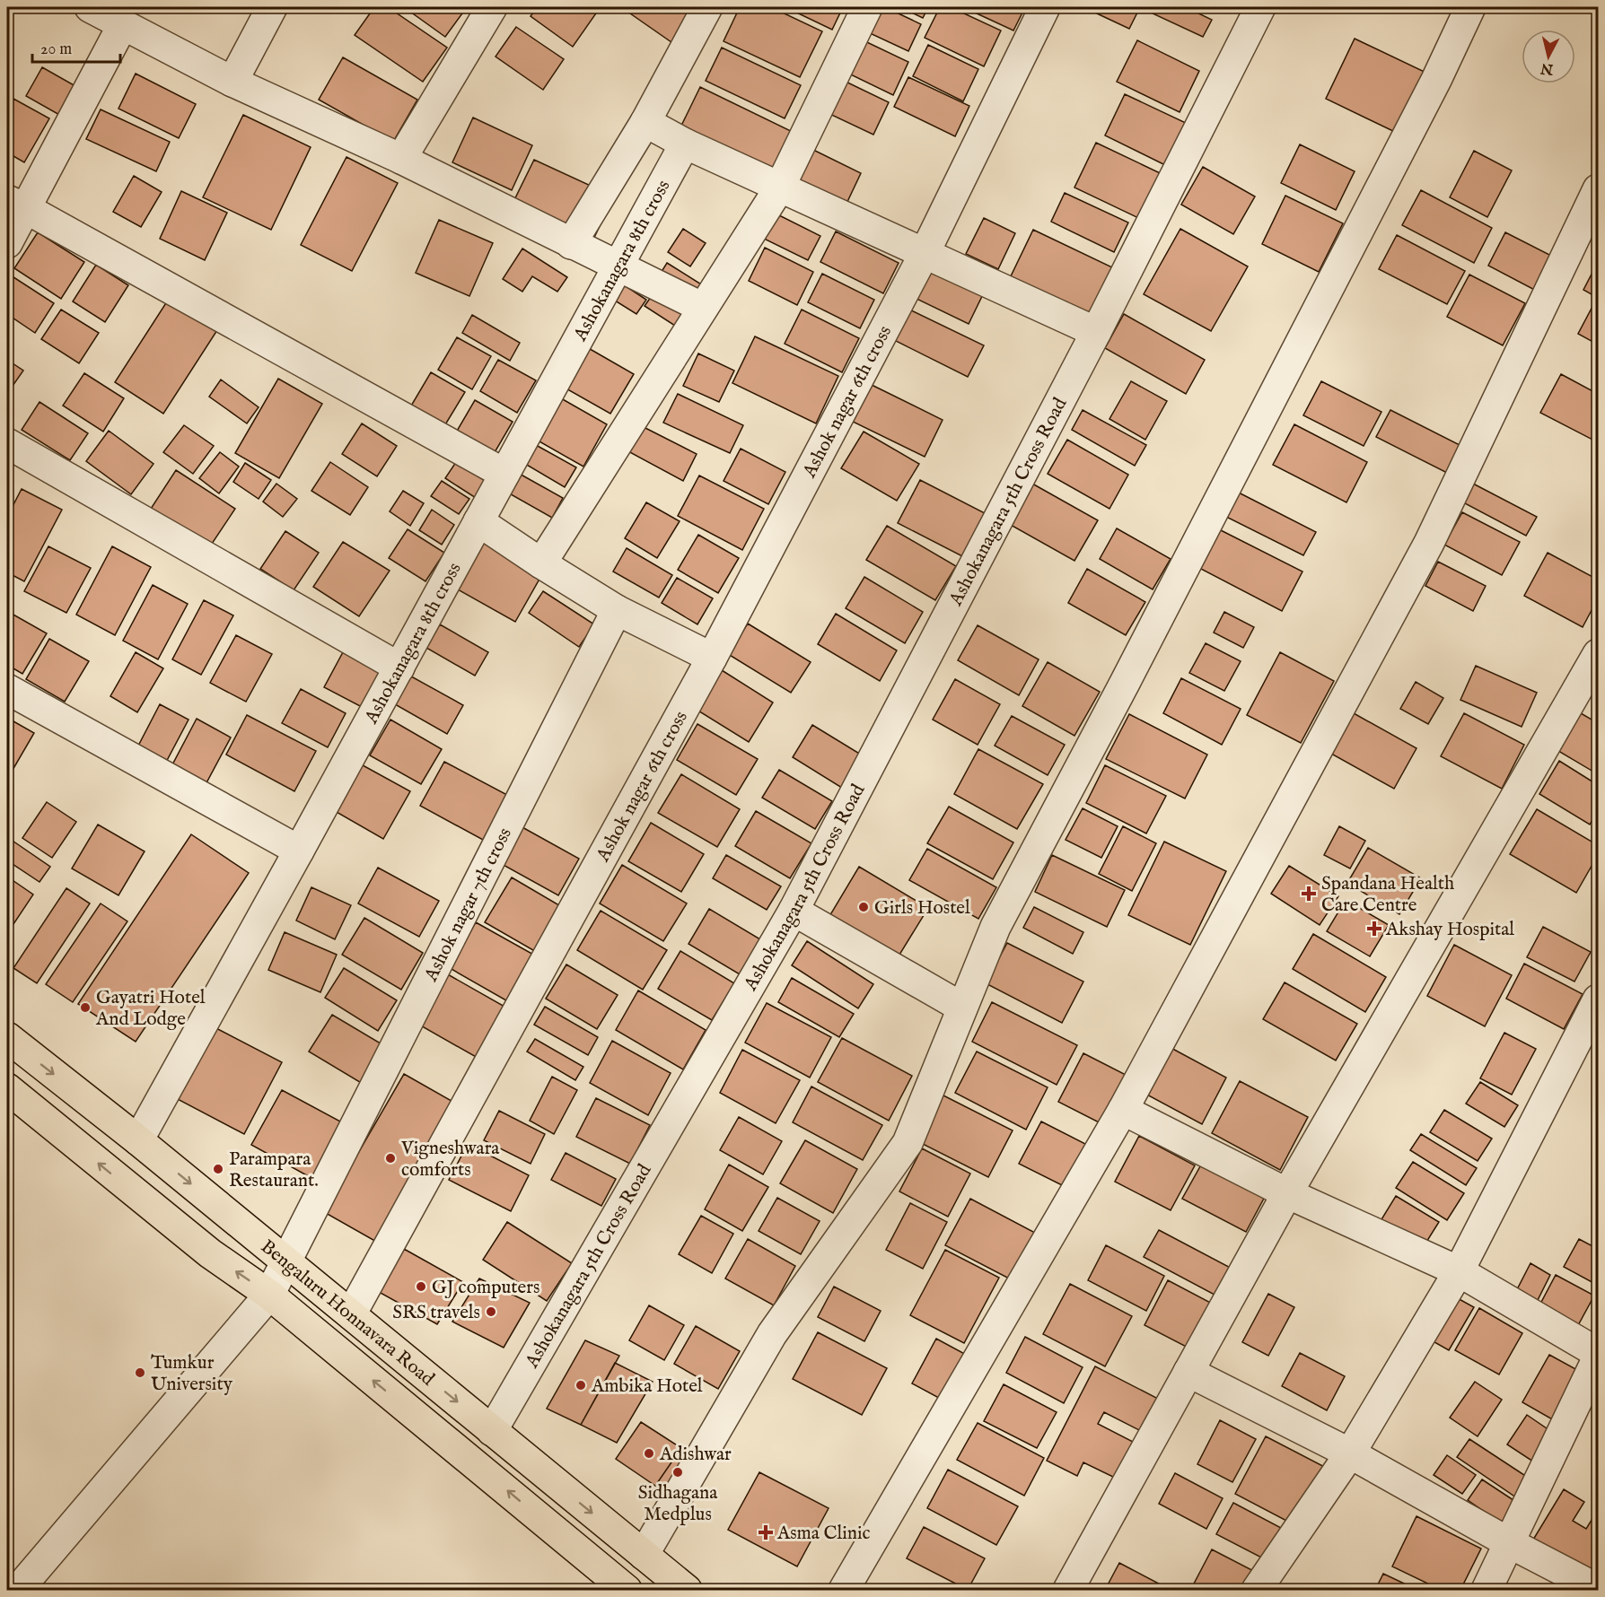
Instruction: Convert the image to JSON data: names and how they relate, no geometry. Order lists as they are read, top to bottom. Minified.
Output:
{"streets":{"main road":["Bengaluru Honnavara Road"],"street":["Ashokanagara 8th cross","Ashok nagar 6th cross","Ashokanagara 5th Cross Road","Ashok nagar 7th cross"]},"crossings":[["Ashokanagara 8th cross","Bengaluru Honnavara Road"],["Ashok nagar 6th cross","Bengaluru Honnavara Road"],["Ashokanagara 5th Cross Road","Bengaluru Honnavara Road"],["Ashok nagar 7th cross","Bengaluru Honnavara Road"]],"places":{"health":["Spandana Health Care Centre","Akshay Hospital","Asma Clinic"],"other":["Girls Hostel","Gayatri Hotel And Lodge","Vigneshwara comforts","Parampara Restaurant.","GJ computers","SRS travels","Tumkur University","Ambika Hotel","Adishwar","Sidhagana Medplus"]},"scale_bar":"20 m","north":"bottom"}
